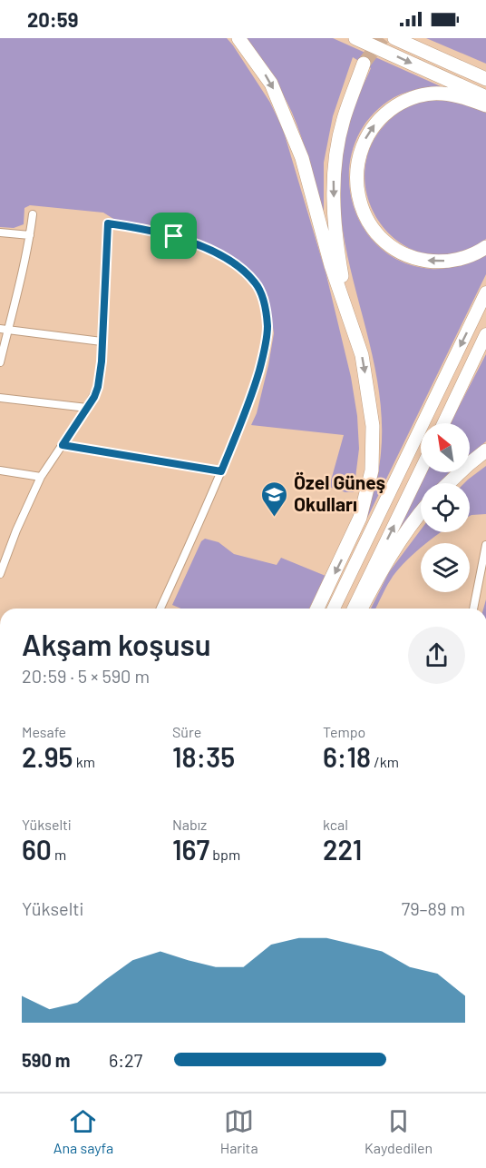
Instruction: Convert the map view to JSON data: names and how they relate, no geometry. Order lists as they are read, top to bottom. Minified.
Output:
{"places":{"school or university":["Özel Güneş Okulları"]},"north":"top left","page":{"status":"20:59","heading":["Akşam koşusu","20:59 · 5 × 590 m"],"stats":[["Mesafe","2.95 km"],["Süre","18:35"],["Tempo","6:18 /km"],["Yükselti","60 m"],["Nabız","167 bpm"],["kcal","221"]],"chart":["Yükselti","79–89 m"],"list":[{"name":"590 m","note":"6:27"}],"tabs":["Ana sayfa","Harita","Kaydedilen"]}}
